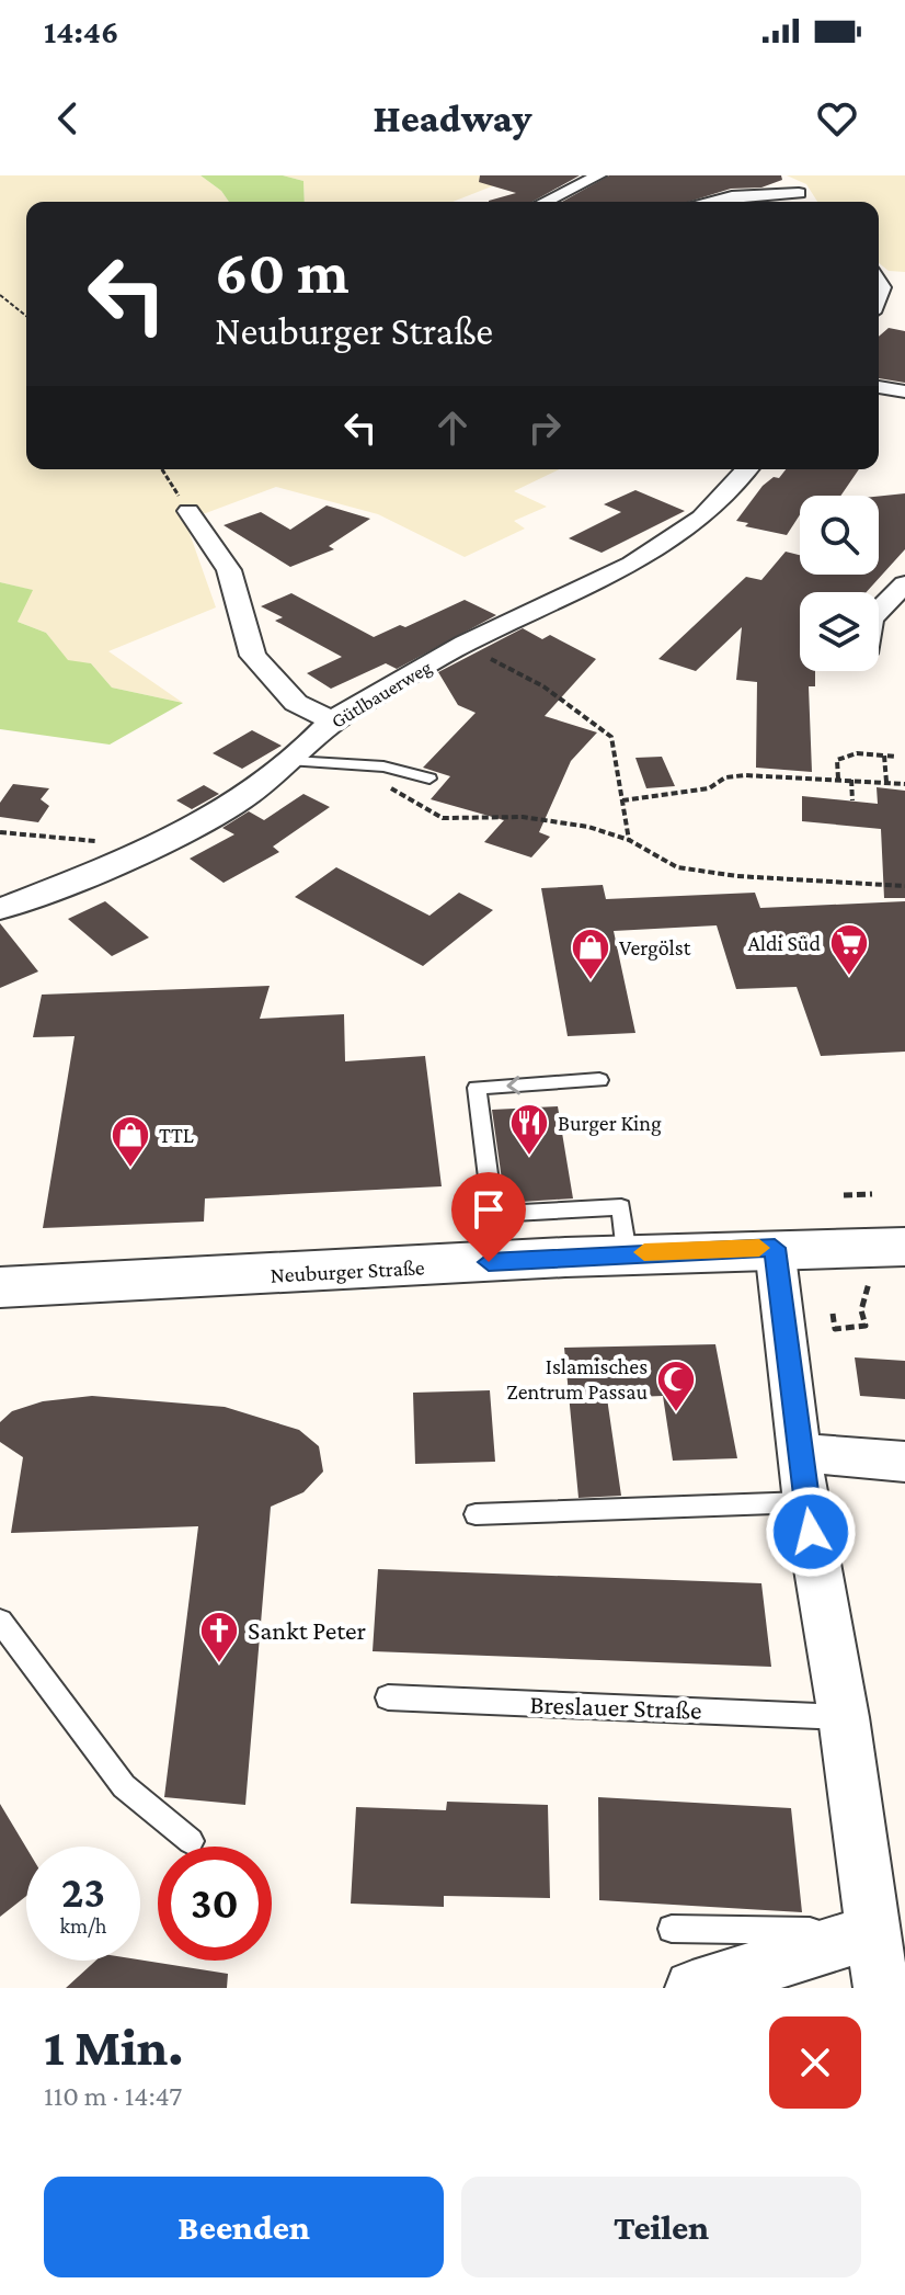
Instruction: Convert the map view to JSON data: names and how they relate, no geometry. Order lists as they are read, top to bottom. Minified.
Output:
{"streets":{"street":["Gütlbauerweg","Neuburger Straße"],"lane":["Breslauer Straße"]},"places":{"supermarket":["Aldi Süd"],"shop":["Vergölst","TTL"],"restaurant":["Burger King"],"mosque":["Islamisches Zentrum Passau"],"church":["Sankt Peter"]},"page":{"status":"14:46","header":"Headway","turn":["60 m","Neuburger Straße"],"speed":"23 km/h","limit":"30","heading":["1 Min.","110 m · 14:47"],"buttons":["Beenden","Teilen"]}}
